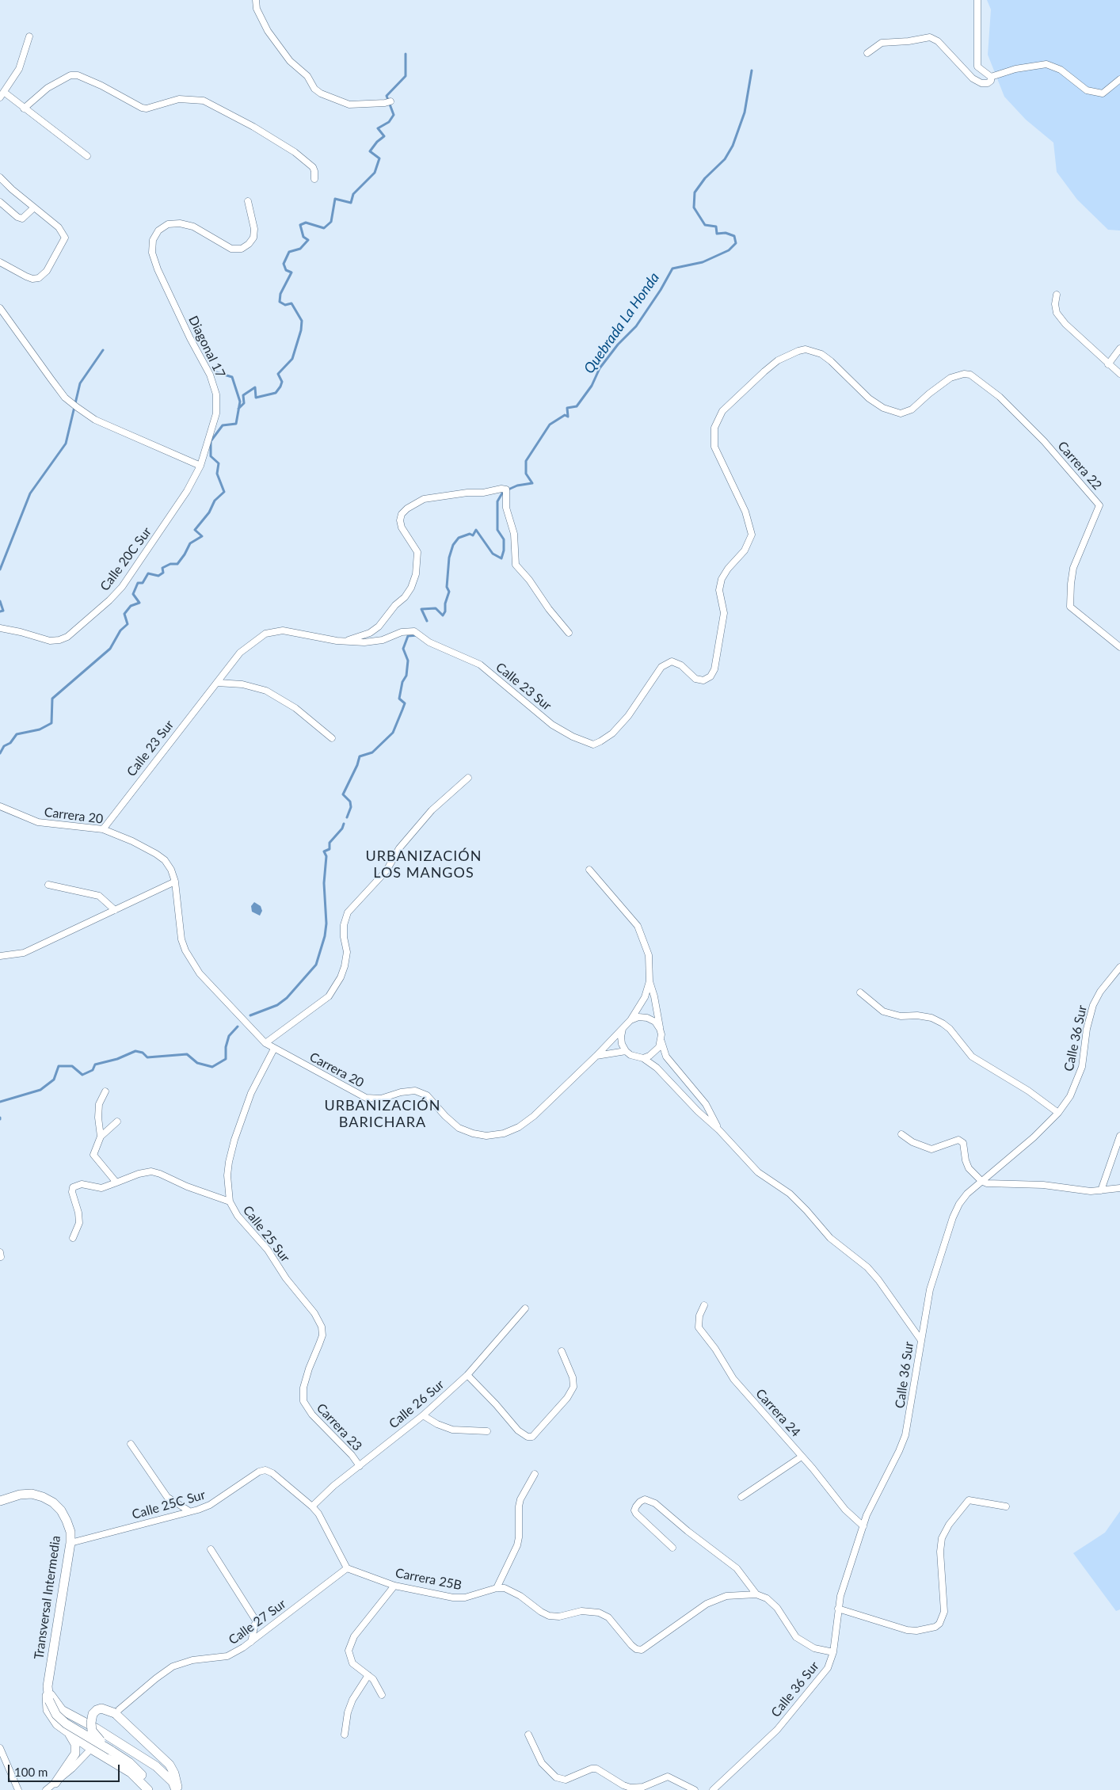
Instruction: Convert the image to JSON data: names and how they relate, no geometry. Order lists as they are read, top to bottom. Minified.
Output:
{"streets":{"street":["Diagonal 17","Carrera 22","Calle 20C Sur","Calle 23 Sur","Carrera 20","Calle 36 Sur","Calle 25 Sur","Calle 26 Sur","Carrera 24","Carrera 23","Calle 25C Sur","Carrera 25B","Transversal Intermedia","Calle 27 Sur"]},"crossings":[["Diagonal 17","Calle 20C Sur"],["Carrera 22","Calle 23 Sur"],["Calle 23 Sur","Carrera 20"],["Carrera 20","Calle 25 Sur"],["Calle 36 Sur","Carrera 24"],["Calle 25 Sur","Carrera 23"],["Calle 26 Sur","Carrera 23"],["Calle 26 Sur","Calle 25C Sur"],["Calle 25C Sur","Transversal Intermedia"],["Carrera 25B","Calle 27 Sur"]],"districts":["URBANIZACIÓN LOS MANGOS","URBANIZACIÓN BARICHARA"],"water":["Quebrada La Honda"],"scale_bar":"100 m"}
